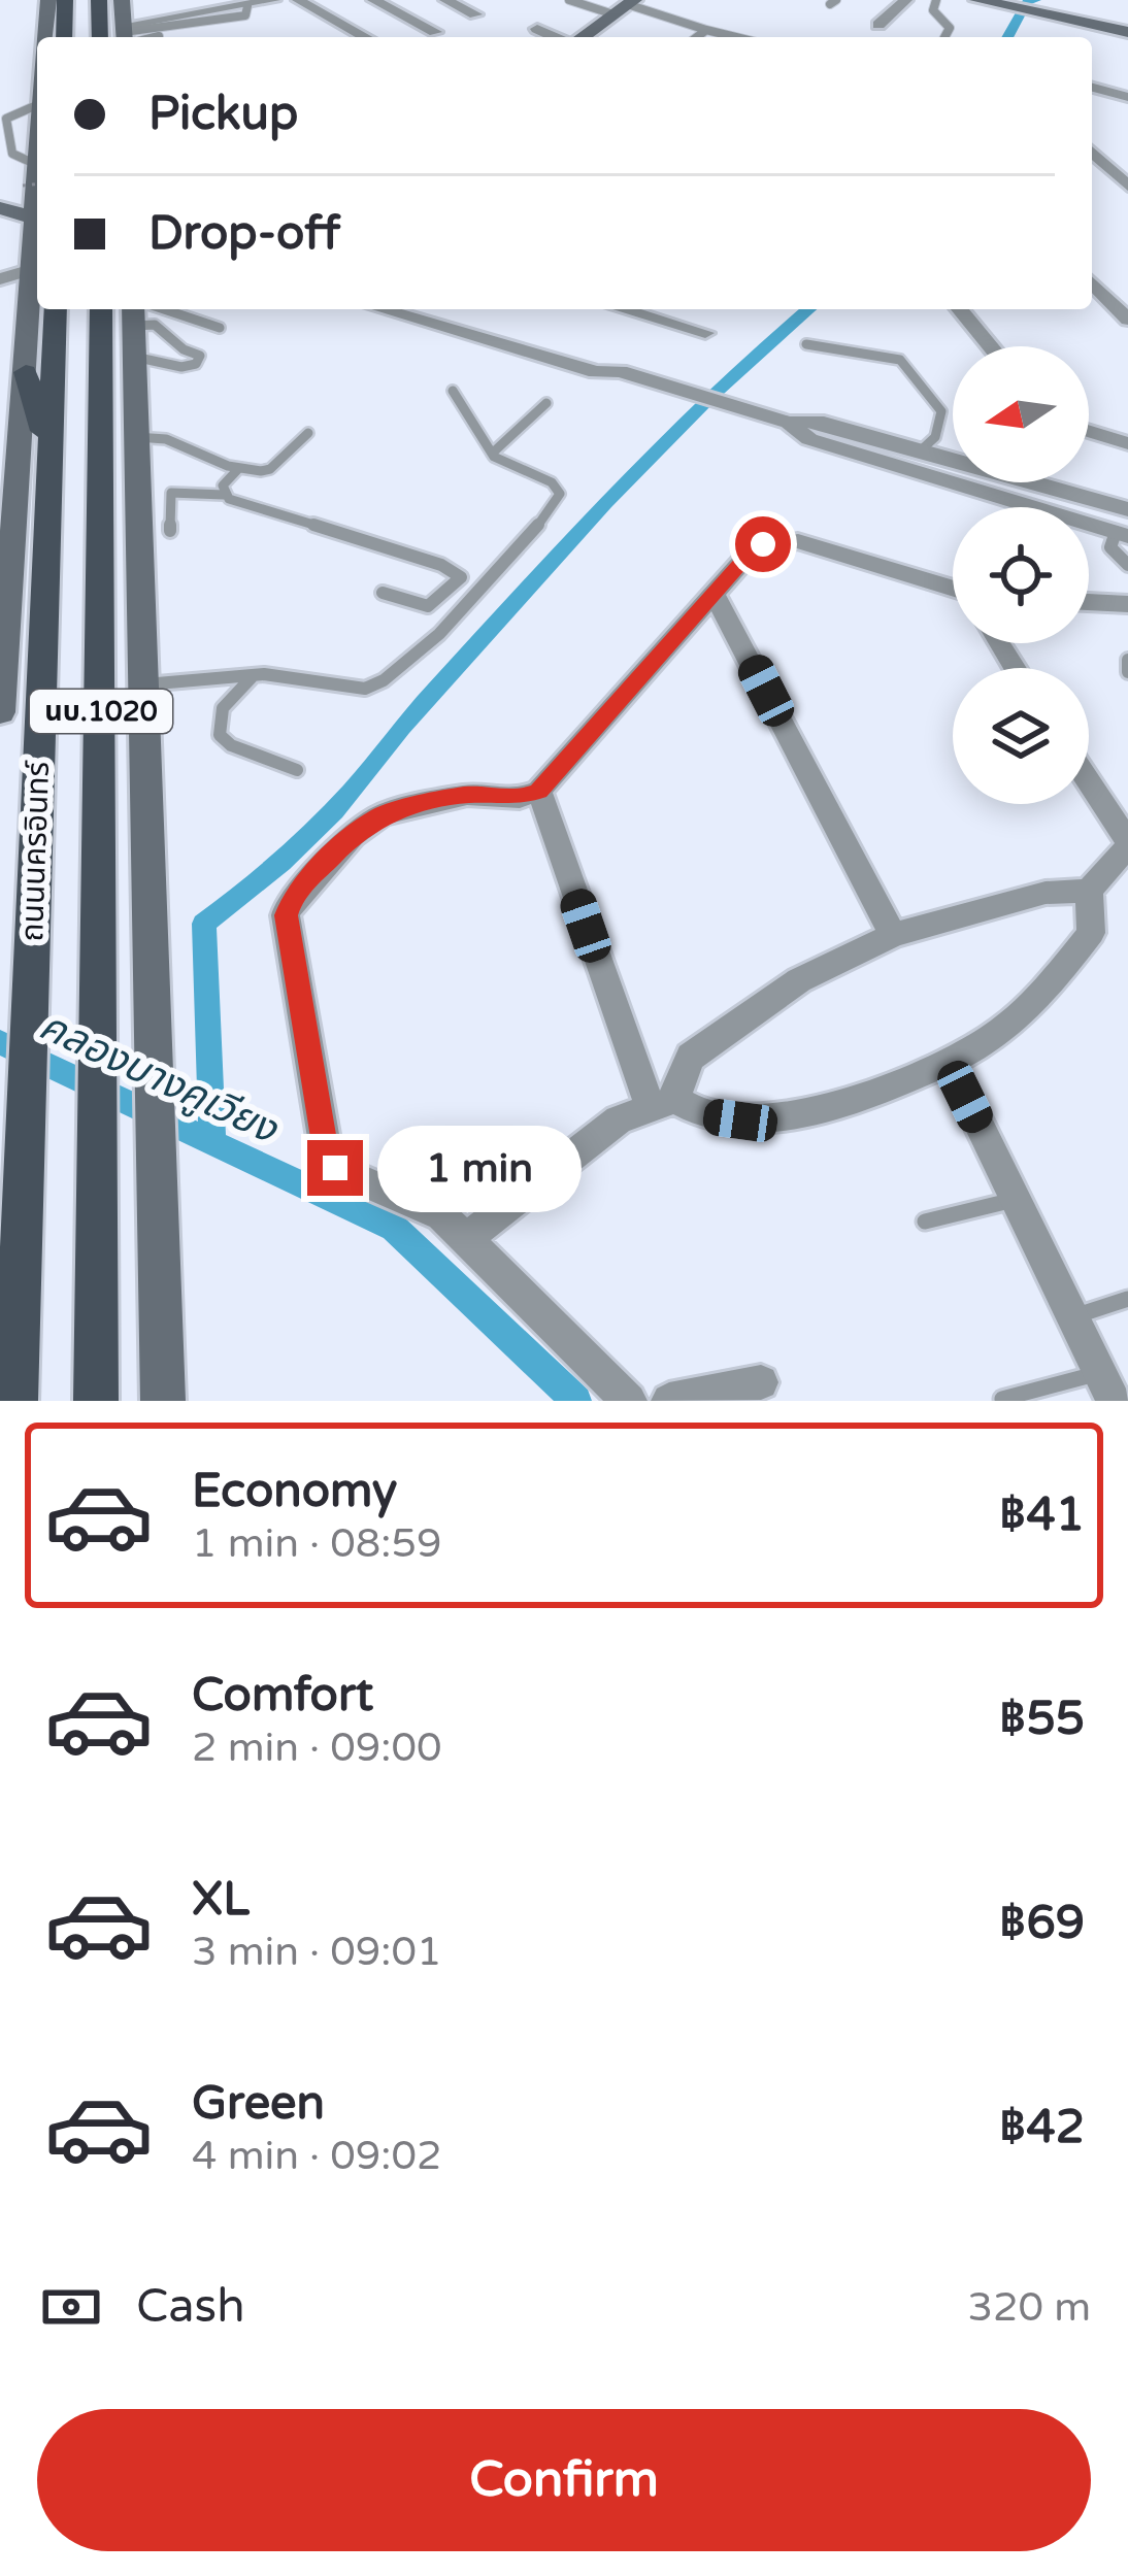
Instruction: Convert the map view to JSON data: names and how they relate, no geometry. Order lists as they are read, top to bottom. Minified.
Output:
{"streets":{"main road":["นบ.1020","ถนนนครอินทร์"]},"water":["คลองบางคูเวียง"],"north":"left","page":{"banner":["Pickup","Drop-off"],"bubble":"1 min","list":[{"name":"Economy","note":"1 min · 08:59","value":"฿41"},{"name":"Comfort","note":"2 min · 09:00","value":"฿55"},{"name":"XL","note":"3 min · 09:01","value":"฿69"},{"name":"Green","note":"4 min · 09:02","value":"฿42"}],"pay":["Cash","320 m"],"buttons":"Confirm"}}
